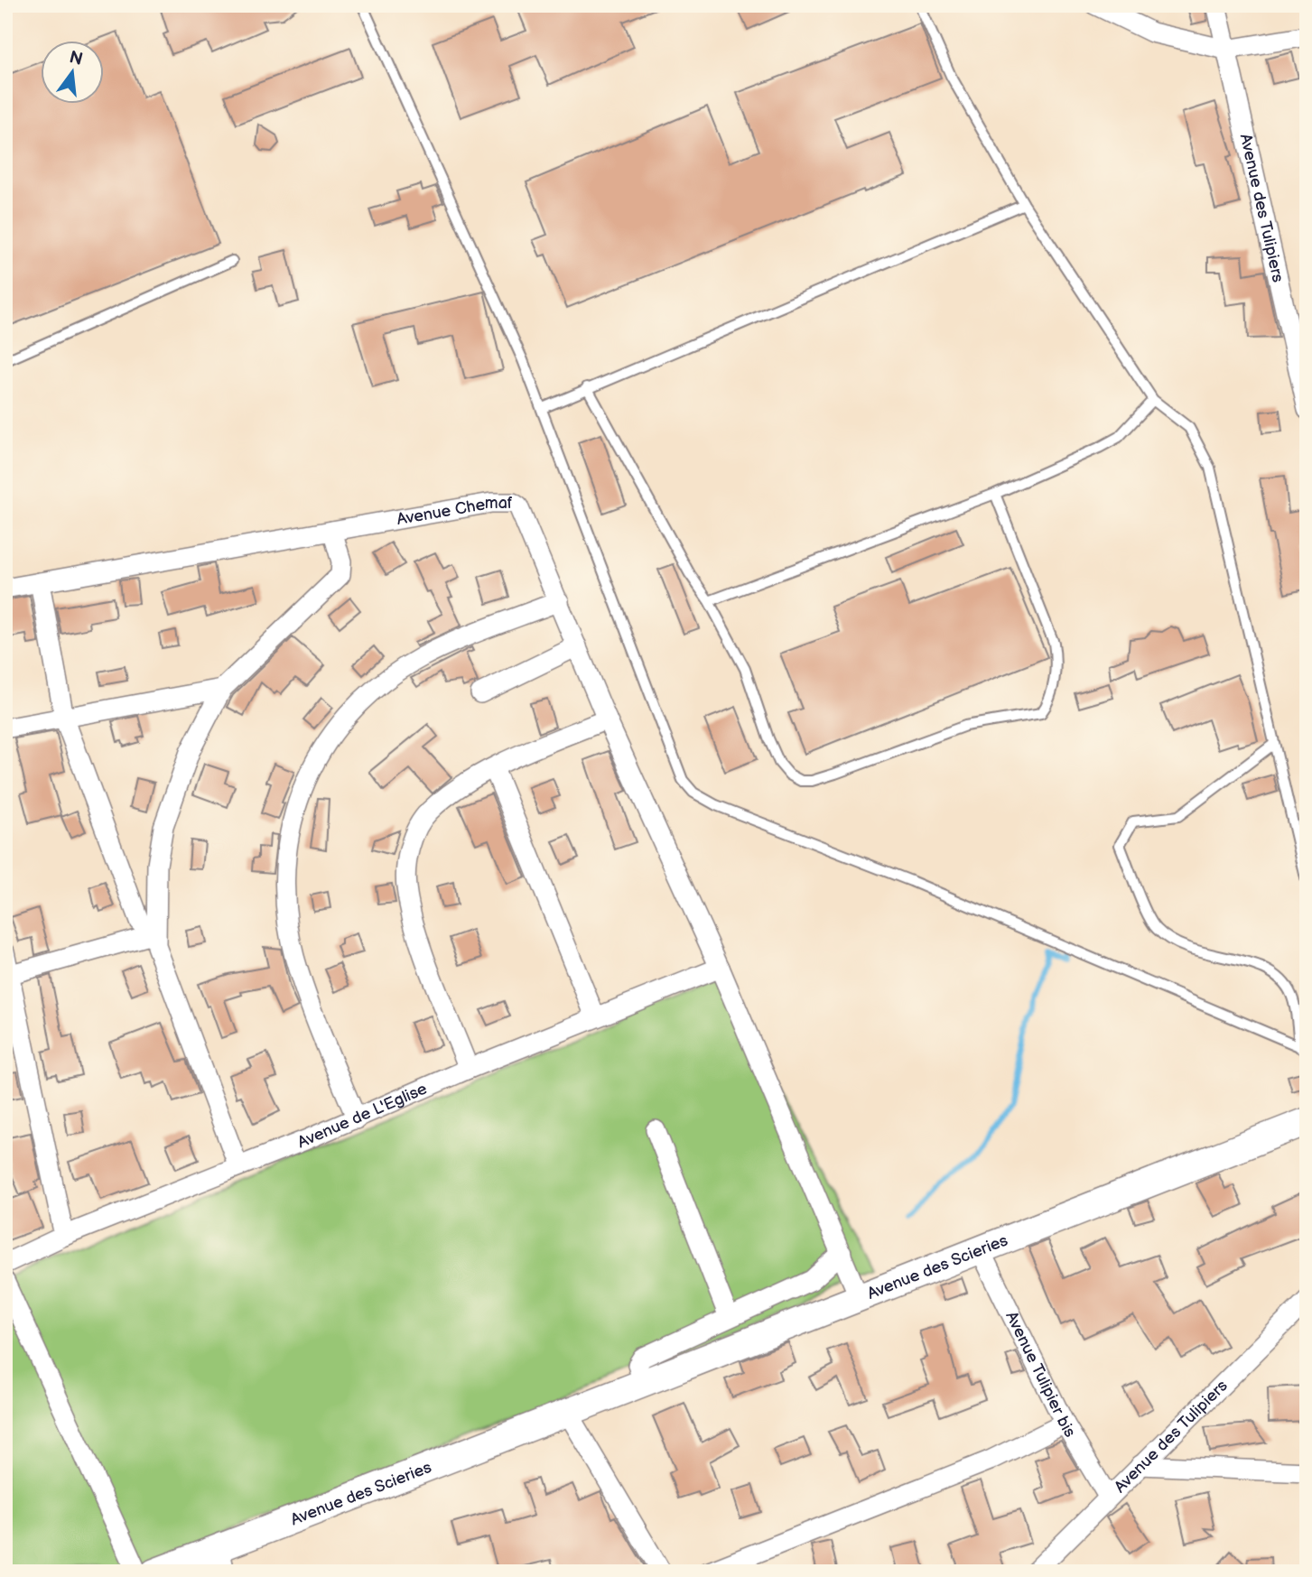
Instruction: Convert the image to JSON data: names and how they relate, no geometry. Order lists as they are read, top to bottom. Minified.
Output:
{"streets":{"street":["Avenue des Tulipiers","Avenue Chemaf","Avenue de L'Eglise","Avenue des Scieries","Avenue Tulipier bis"]},"crossings":[["Avenue des Tulipiers","Avenue Tulipier bis"],["Avenue Chemaf","Avenue de L'Eglise"],["Avenue Chemaf","Avenue des Scieries"],["Avenue des Scieries","Avenue Tulipier bis"]],"north":"top"}
